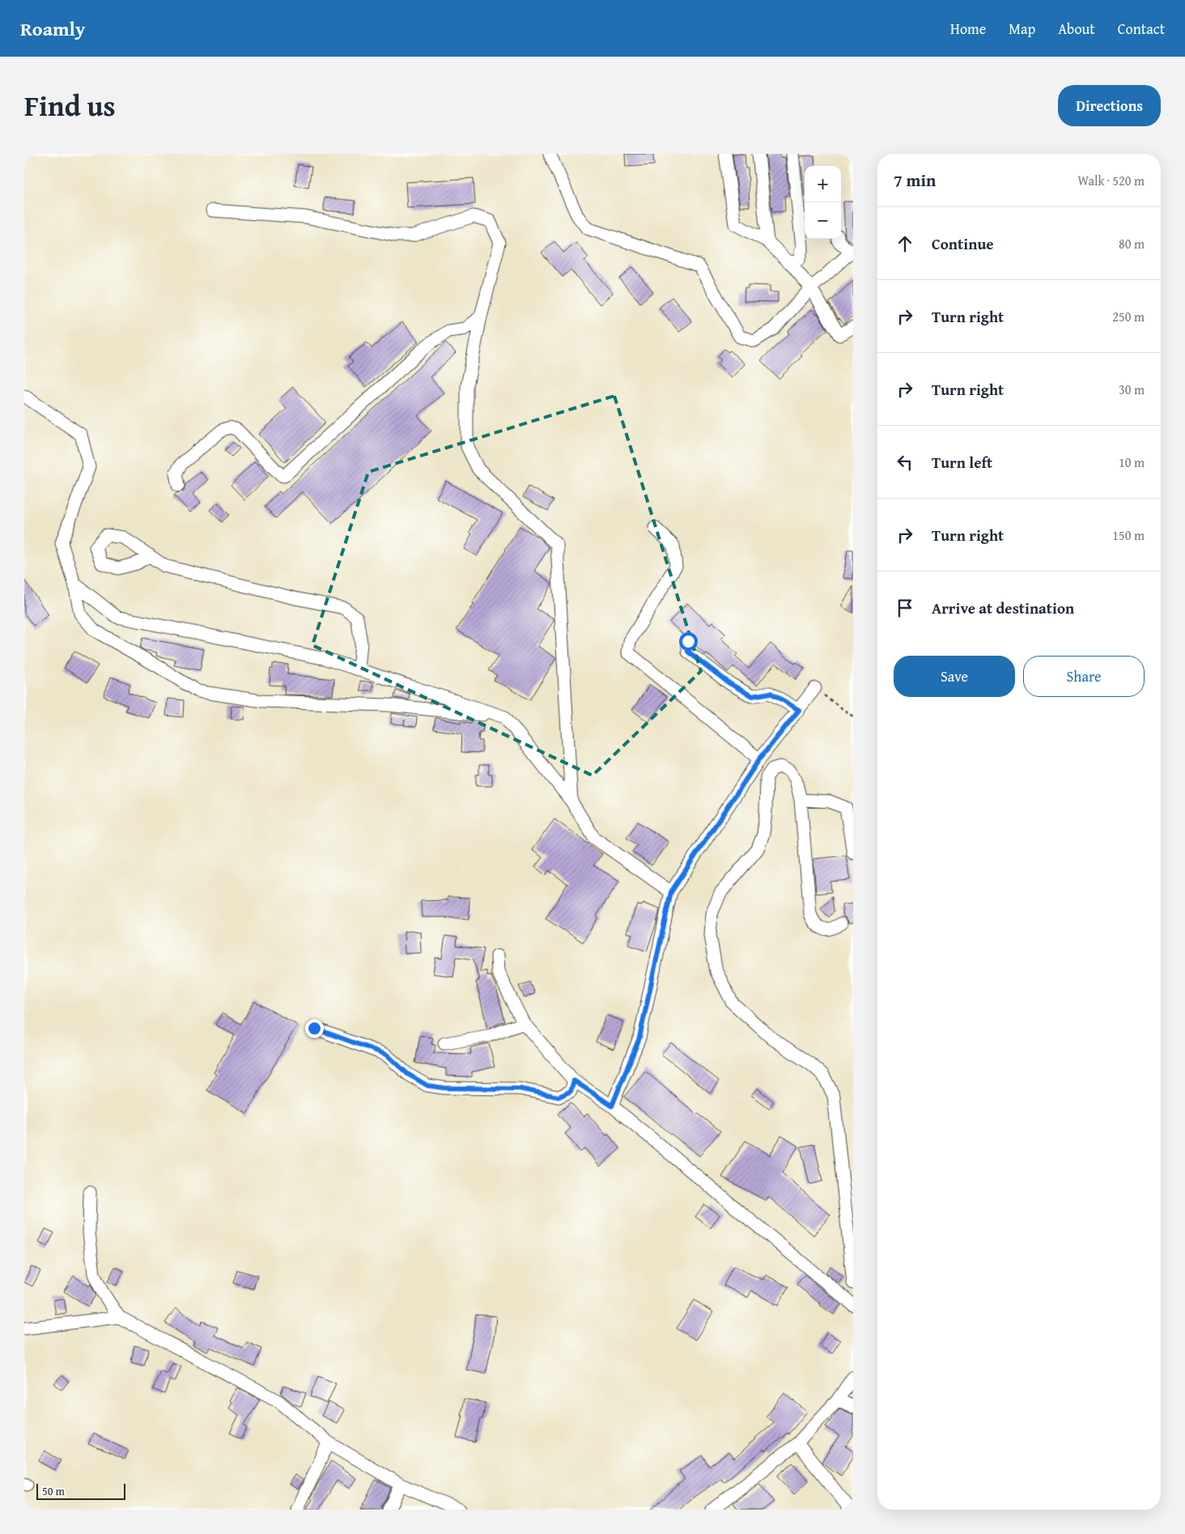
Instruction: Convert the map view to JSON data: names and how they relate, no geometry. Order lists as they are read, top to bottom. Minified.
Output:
{"scale_bar":"50 m","page":{"header":"Roamly","nav":["Home","Map","About","Contact"],"title":"Find us","buttons":["Directions",["Save","Share"]],"heading":["7 min","Walk · 520 m"],"map_buttons":["+","−"],"list":[["Continue","80 m"],["Turn right","250 m"],["Turn right","30 m"],["Turn left","10 m"],["Turn right","150 m"],"Arrive at destination"],"scale":"50 m"}}
